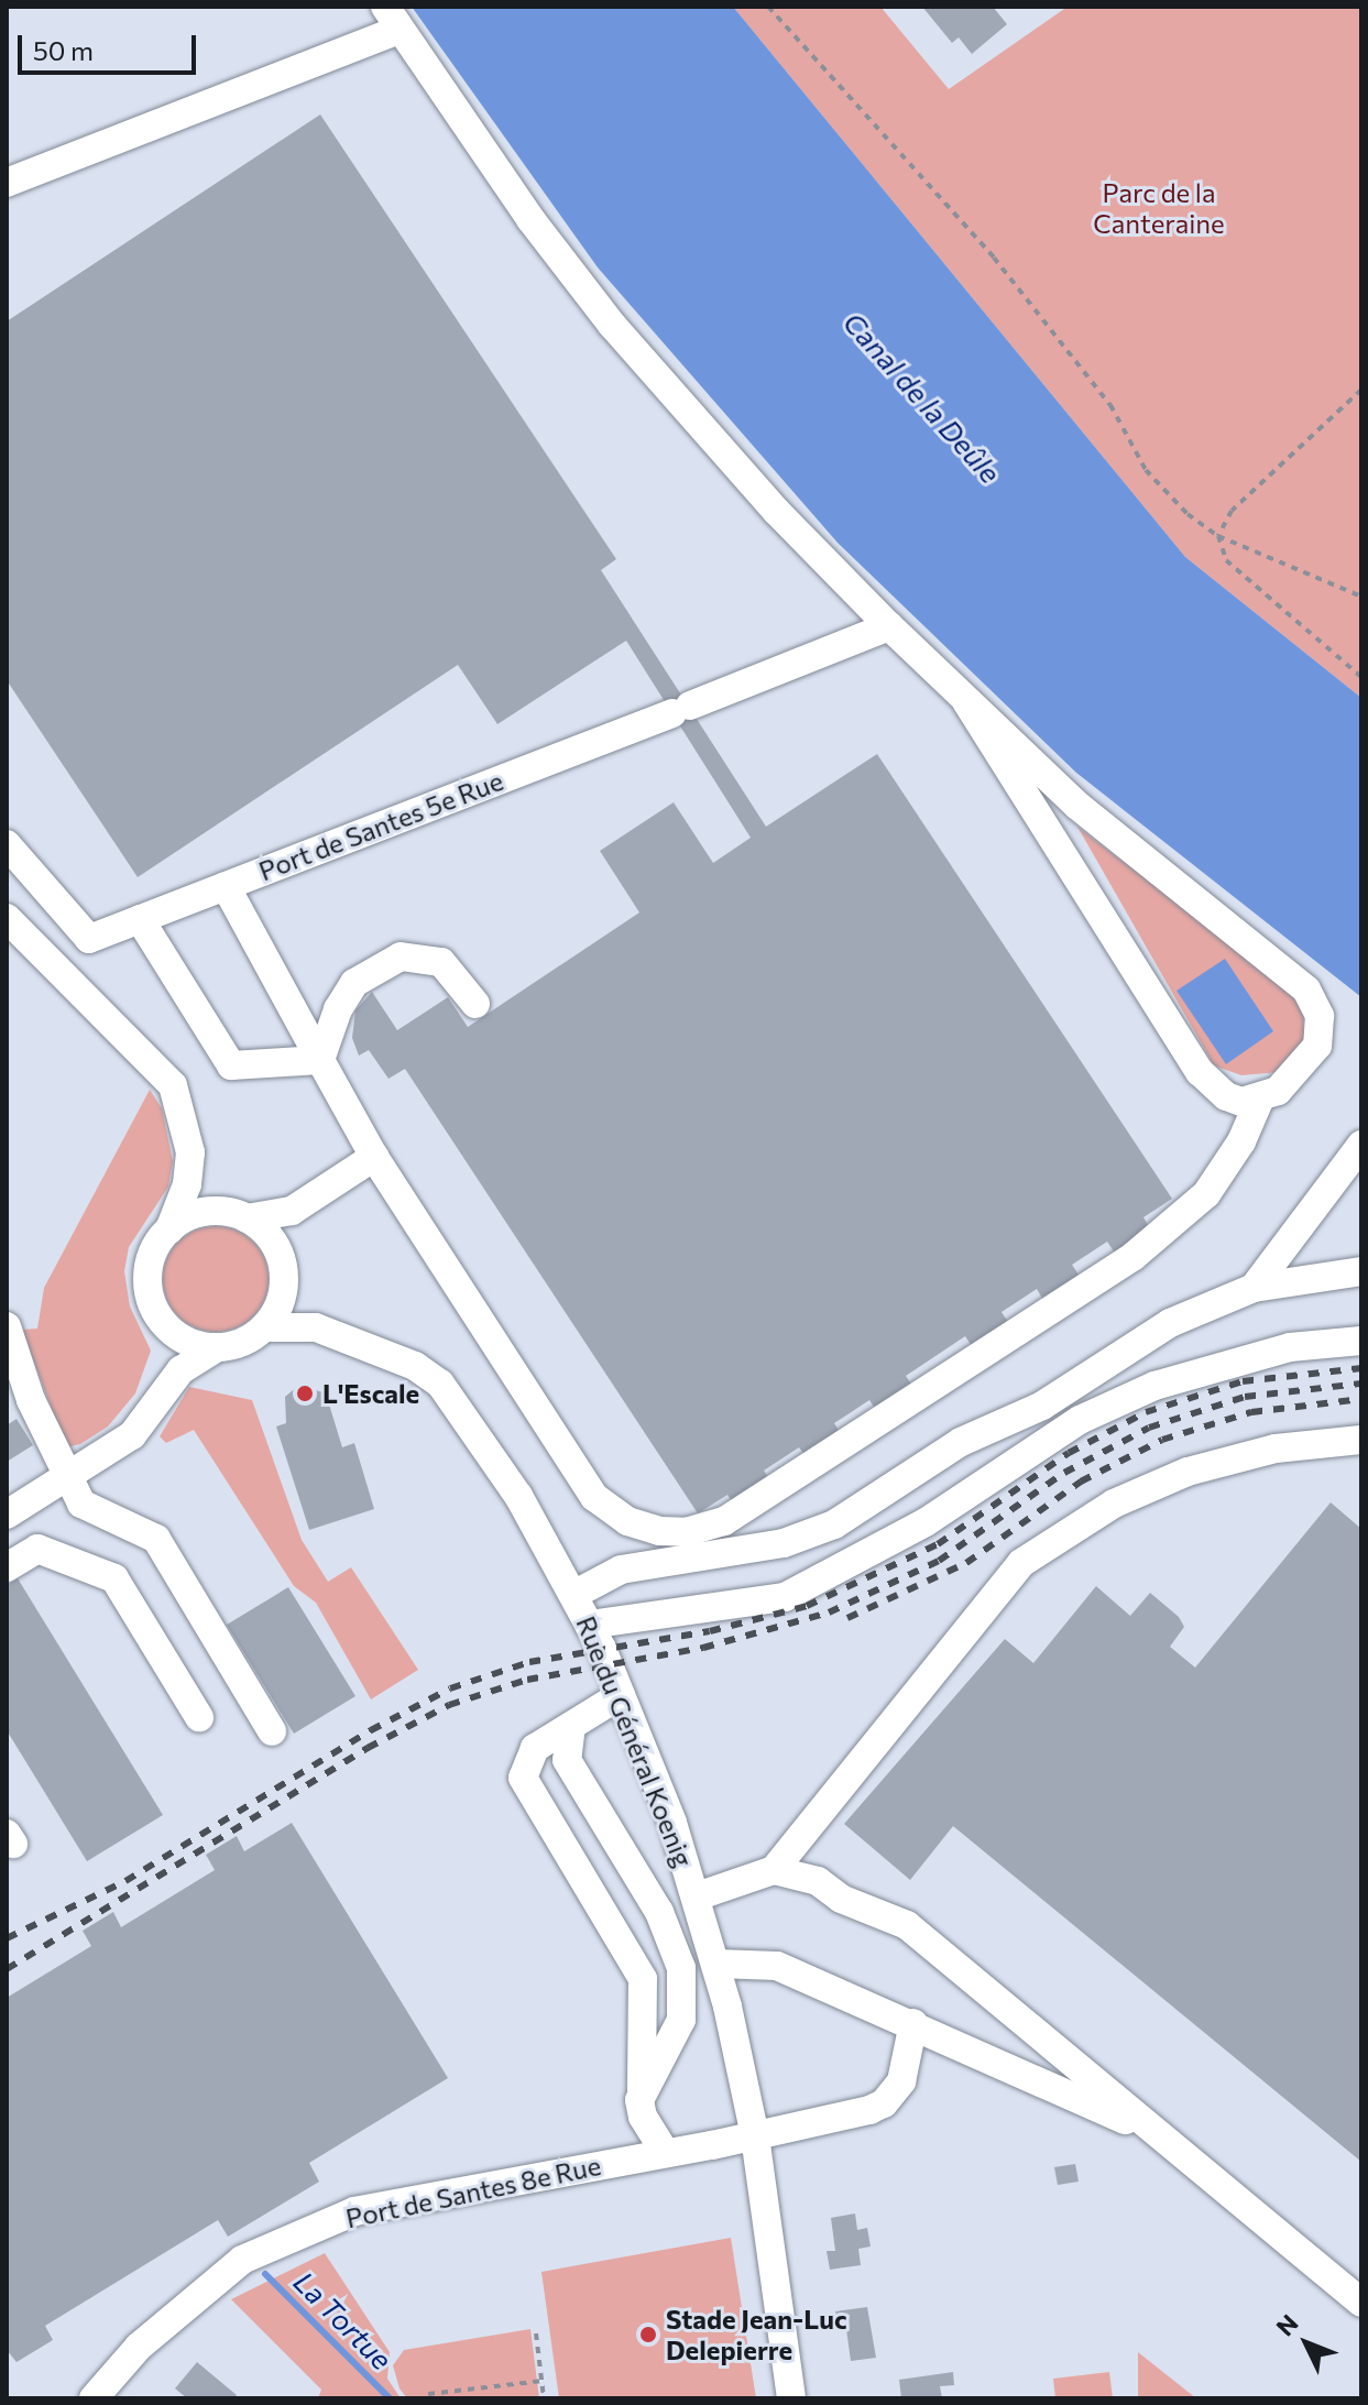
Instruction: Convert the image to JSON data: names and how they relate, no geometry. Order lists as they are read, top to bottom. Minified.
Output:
{"streets":{"street":["Port de Santes 5e Rue","Rue du Général Koenig","Port de Santes 8e Rue"]},"crossings":[["Rue du Général Koenig","Port de Santes 8e Rue"]],"water":["Canal de la Deûle","La Tortue"],"parks":["Parc de la Canteraine"],"places":["L'Escale","Stade Jean-Luc Delepierre"],"scale_bar":"50 m","north":"top left"}
